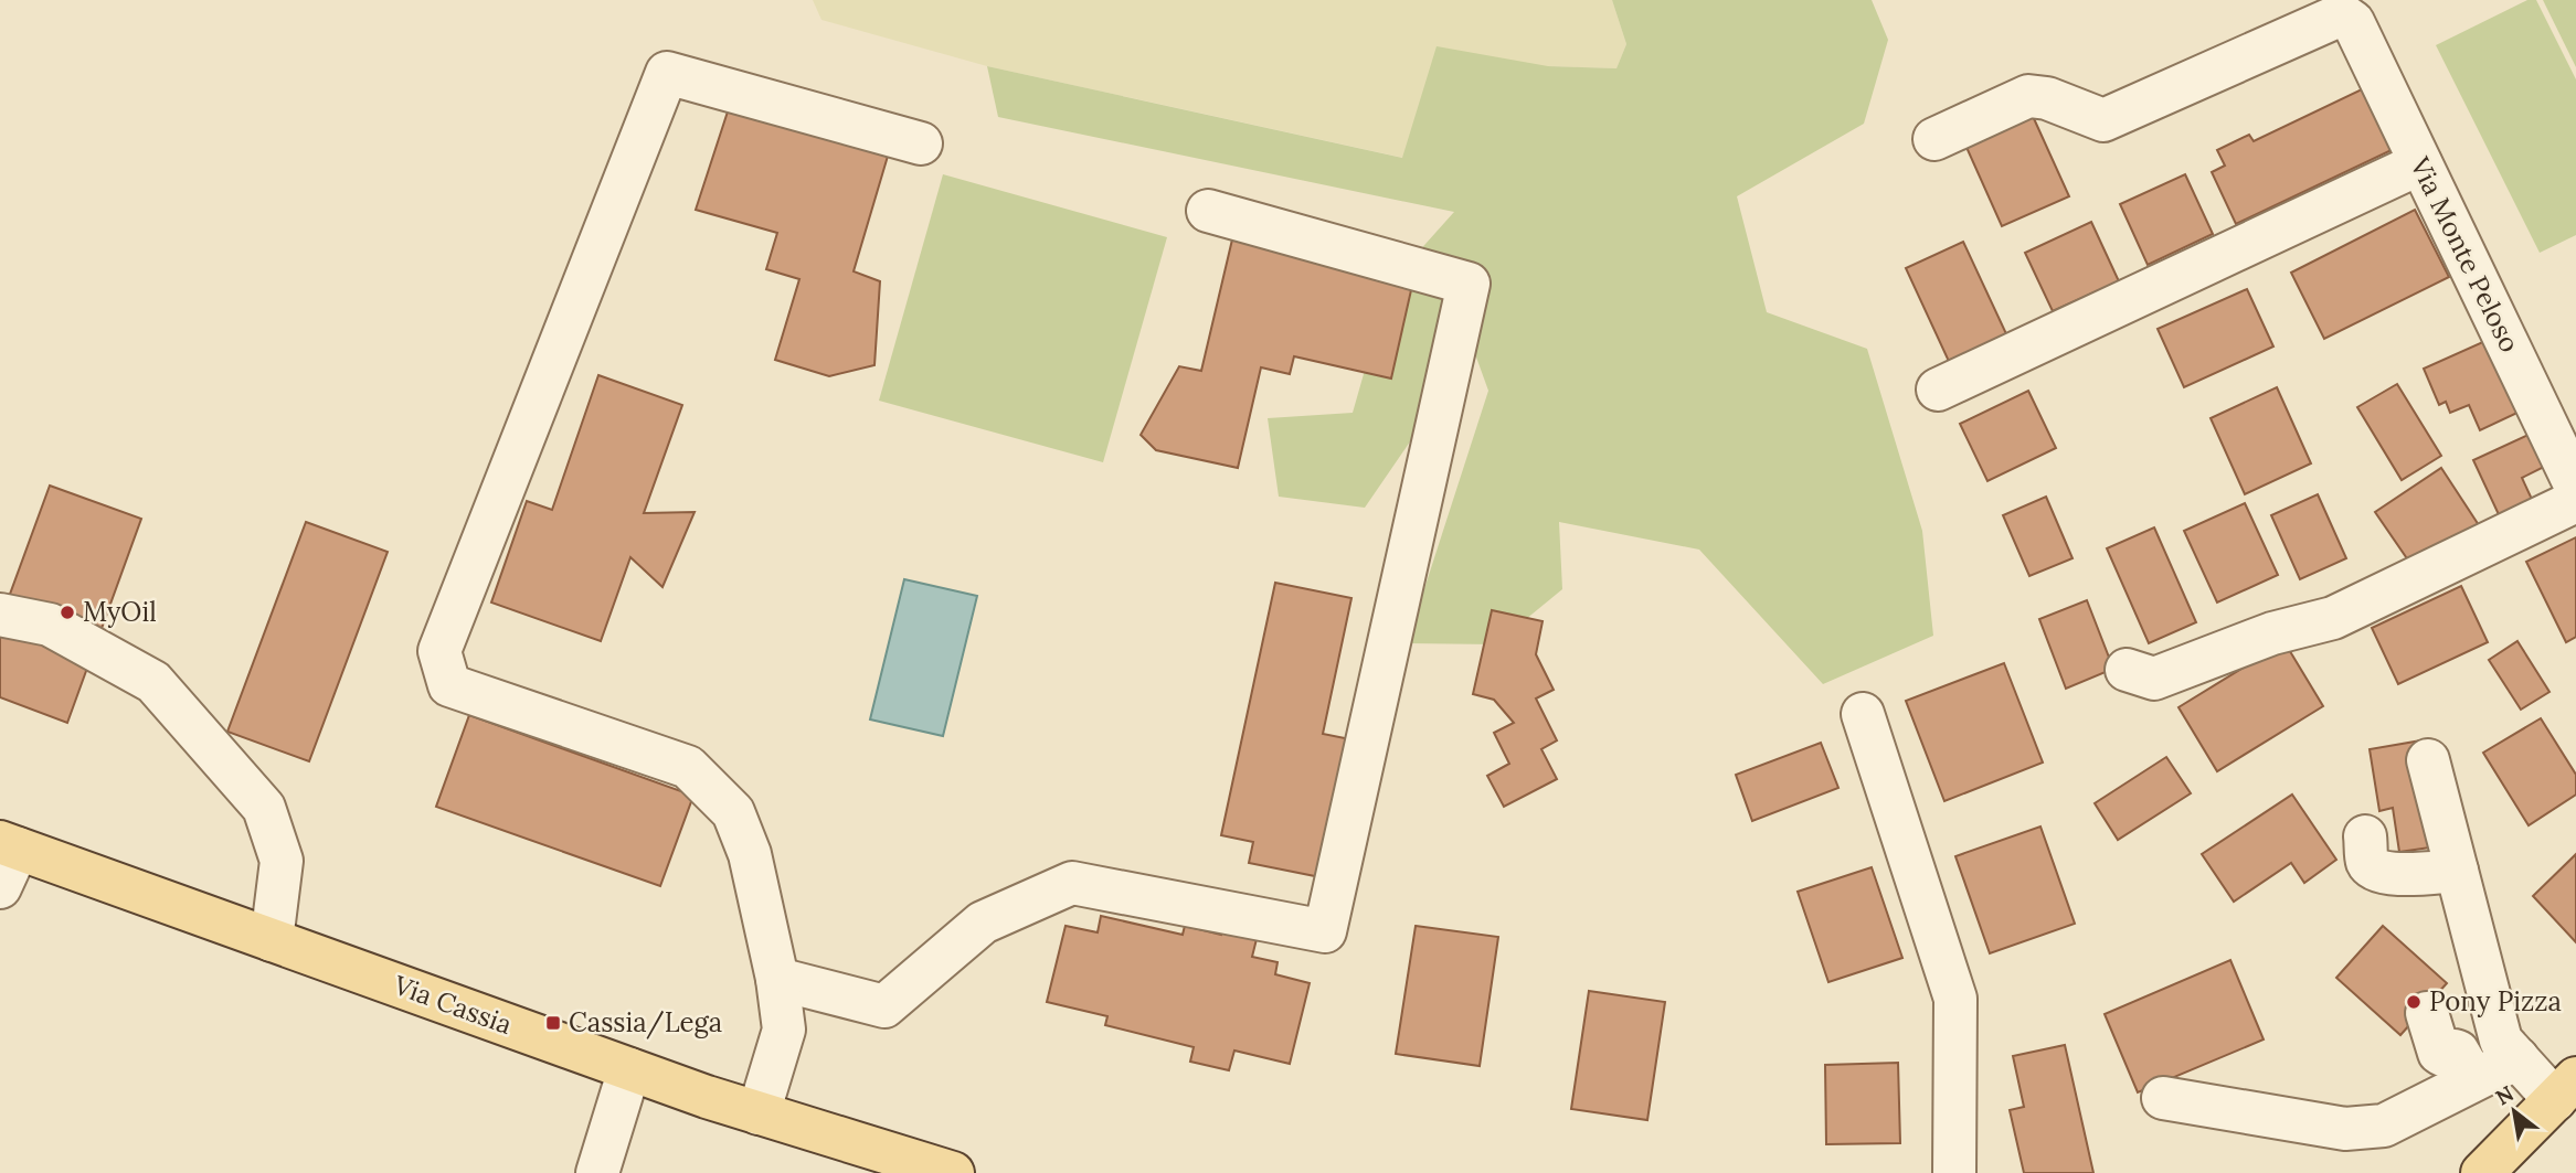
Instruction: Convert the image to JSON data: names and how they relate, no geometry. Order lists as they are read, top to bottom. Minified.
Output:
{"streets":{"main road":["Via Cassia"],"street":["Via Monte Peloso"]},"places":{"other":["MyOil","Pony Pizza"],"transit":["Cassia/Lega"]},"north":"top left"}
